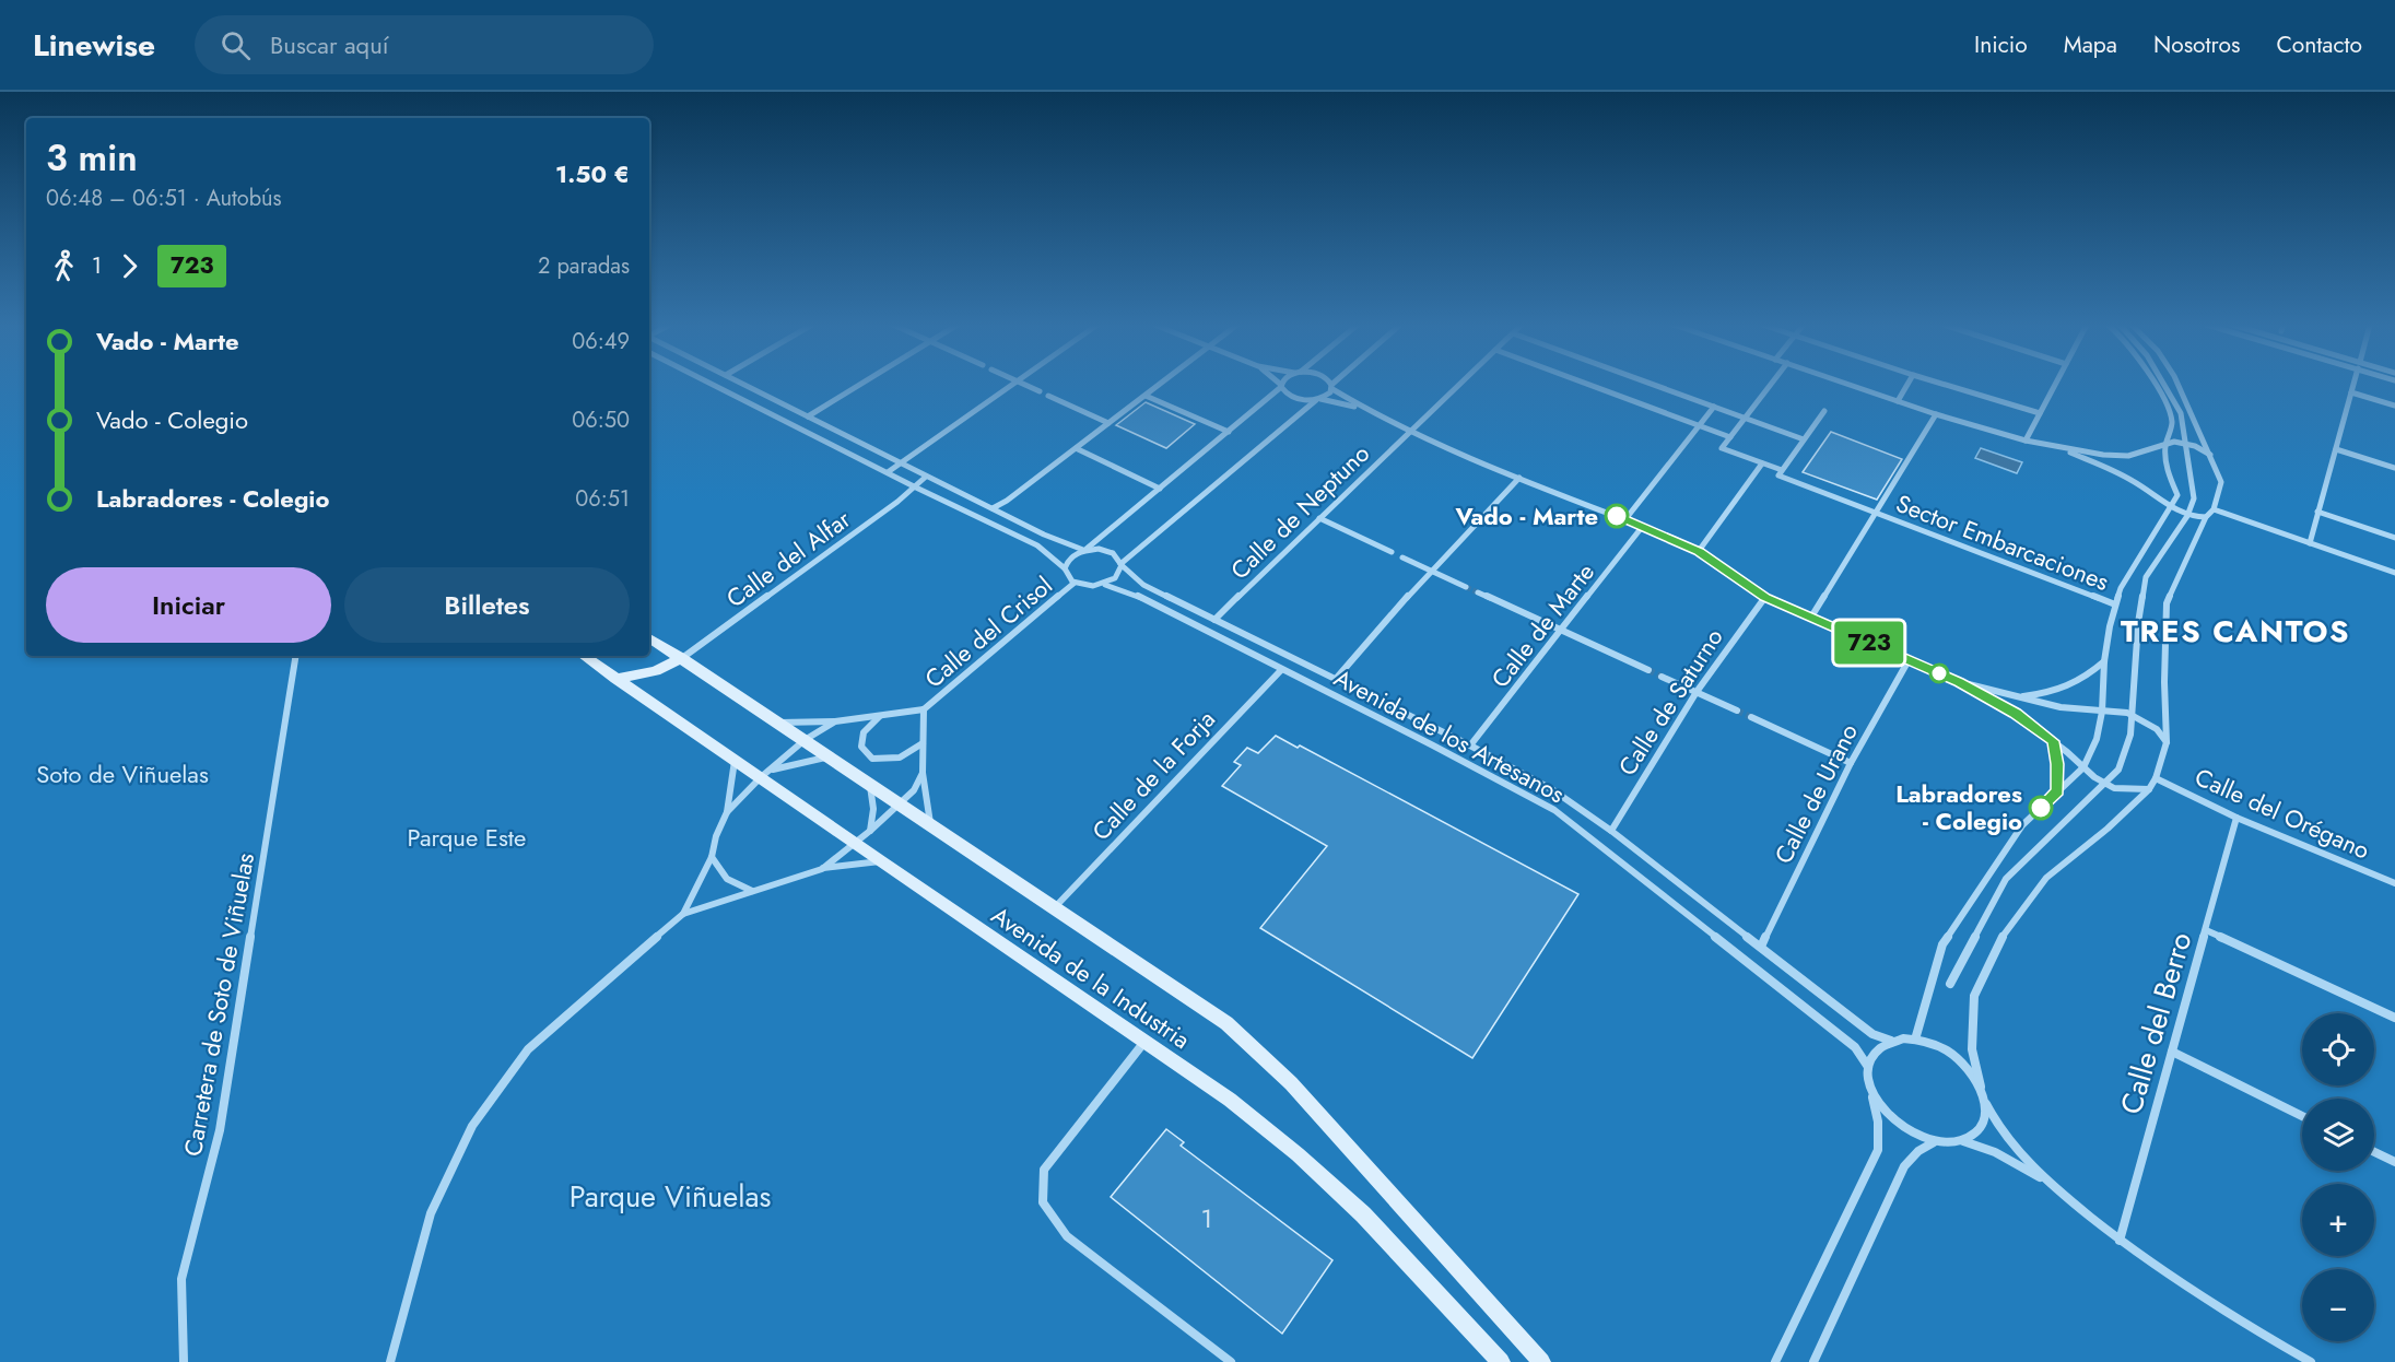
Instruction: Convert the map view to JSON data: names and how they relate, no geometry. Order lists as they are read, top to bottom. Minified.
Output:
{"streets":{"street":["Calle de Neptuno","Sector Embarcaciones","Calle del Alfar","Calle de Marte","Calle del Crisol","Calle de Saturno","Avenida de los Artesanos","Calle de la Forja","Calle de Urano","Calle del Orégano","Avenida de la Industria","Carretera de Soto de Viñuelas","Calle del Berro"]},"crossings":[["Calle de Neptuno","Avenida de los Artesanos"],["Calle del Alfar","Avenida de la Industria"],["Calle de Marte","Avenida de los Artesanos"],["Calle del Crisol","Avenida de los Artesanos"],["Calle de Saturno","Avenida de los Artesanos"],["Avenida de los Artesanos","Calle de la Forja"],["Avenida de los Artesanos","Calle de Urano"],["Calle de la Forja","Avenida de la Industria"],["Calle del Orégano","Calle del Berro"]],"districts":["TRES CANTOS"],"parks":["Soto de Viñuelas","Parque Este","Parque Viñuelas"],"places":["Vado - Marte","Labradores - Colegio"],"lines":["bus line 723"],"house_numbers":["1"],"page":{"header":"Linewise","search":"Buscar aquí","nav":["Inicio","Mapa","Nosotros","Contacto"],"on_map":"723","heading":["3 min","06:48 – 06:51 · Autobús","1.50 €"],"legs":["1","723","2 paradas"],"list":[{"name":"Vado - Marte","value":"06:49"},{"name":"Vado - Colegio","value":"06:50"},{"name":"Labradores - Colegio","value":"06:51"}],"buttons":["Iniciar","Billetes"],"map_buttons":["+","−"]}}
